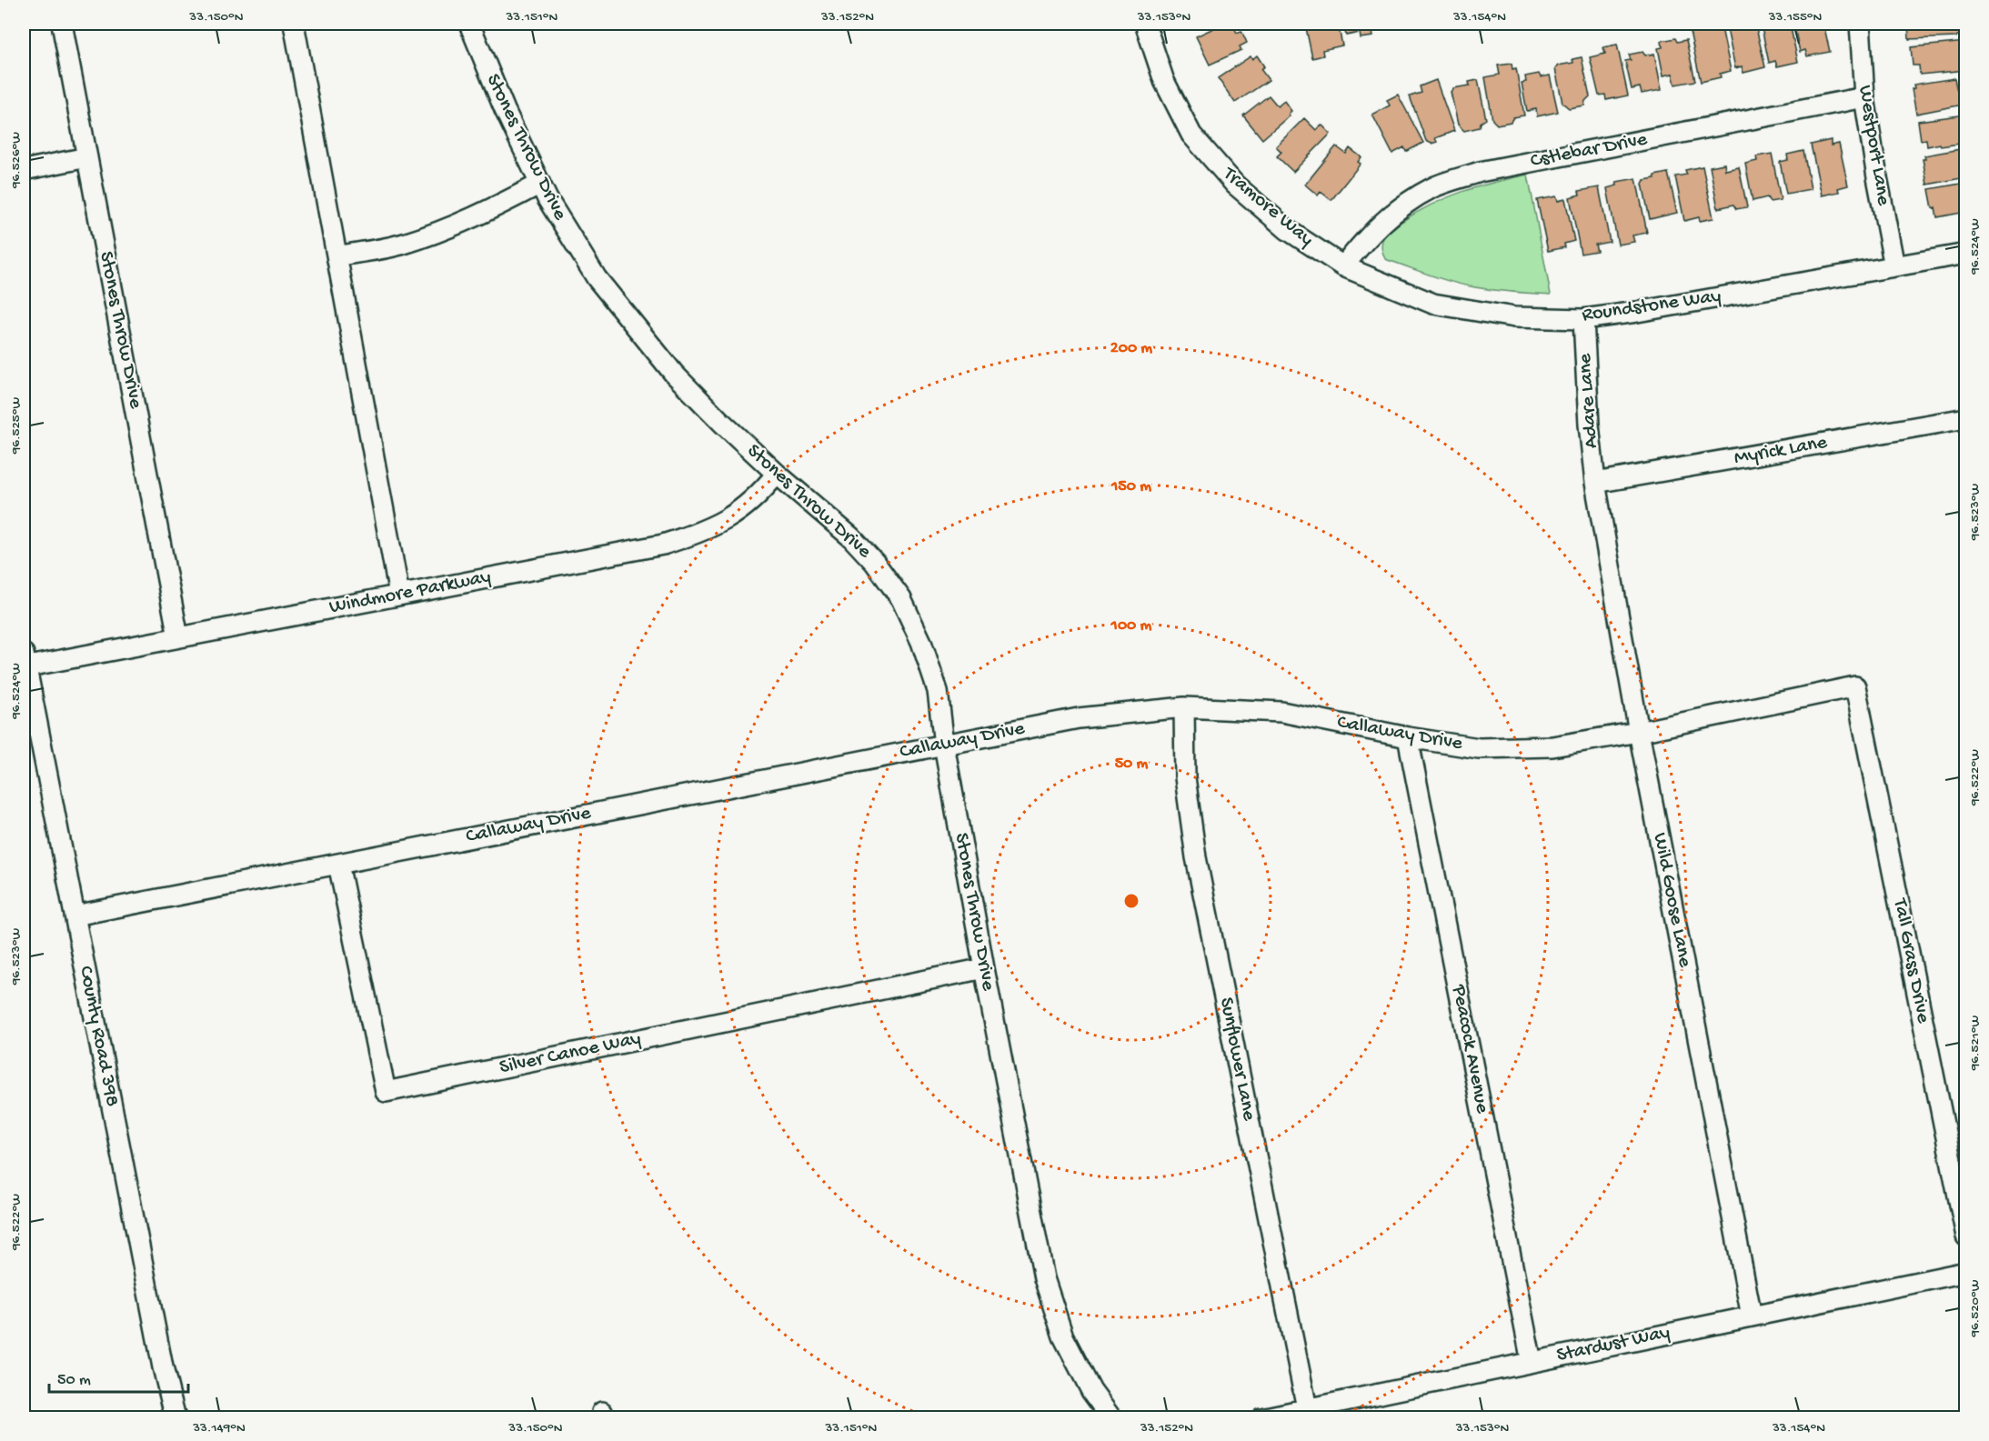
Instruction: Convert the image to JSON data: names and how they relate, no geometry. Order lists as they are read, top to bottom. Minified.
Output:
{"streets":{"street":["Westport Lane","Stones Throw Drive","Cstlebar Drive","Tramore Way","Roundstone Way","Adare Lane","Myrick Lane","Windmore Parkway","Callaway Drive","Wild Goose Lane","Tall Grass Drive","County Road 398","Peacock Avenue","Silver Canoe Way","Sunflower Lane","Stardust Way"]},"crossings":[["Westport Lane","Cstlebar Drive"],["Westport Lane","Roundstone Way"],["Stones Throw Drive","Windmore Parkway"],["Stones Throw Drive","Callaway Drive"],["Stones Throw Drive","Silver Canoe Way"],["Cstlebar Drive","Tramore Way"],["Cstlebar Drive","Roundstone Way"],["Tramore Way","Roundstone Way"],["Roundstone Way","Adare Lane"],["Adare Lane","Myrick Lane"],["Adare Lane","Wild Goose Lane"],["Myrick Lane","Wild Goose Lane"],["Windmore Parkway","County Road 398"],["Callaway Drive","Wild Goose Lane"],["Callaway Drive","Tall Grass Drive"],["Callaway Drive","County Road 398"],["Callaway Drive","Peacock Avenue"],["Callaway Drive","Silver Canoe Way"],["Callaway Drive","Sunflower Lane"],["Wild Goose Lane","Stardust Way"],["Peacock Avenue","Stardust Way"],["Sunflower Lane","Stardust Way"]],"scale_bar":"50 m","coordinates":["33.150°N","33.151°N","33.152°N","33.153°N","33.154°N","33.155°N","96.526°W","96.524°W","96.525°W","96.523°W","96.522°W","96.521°W","96.520°W","33.149°N"],"rings":["200 m","150 m","100 m","50 m"]}
